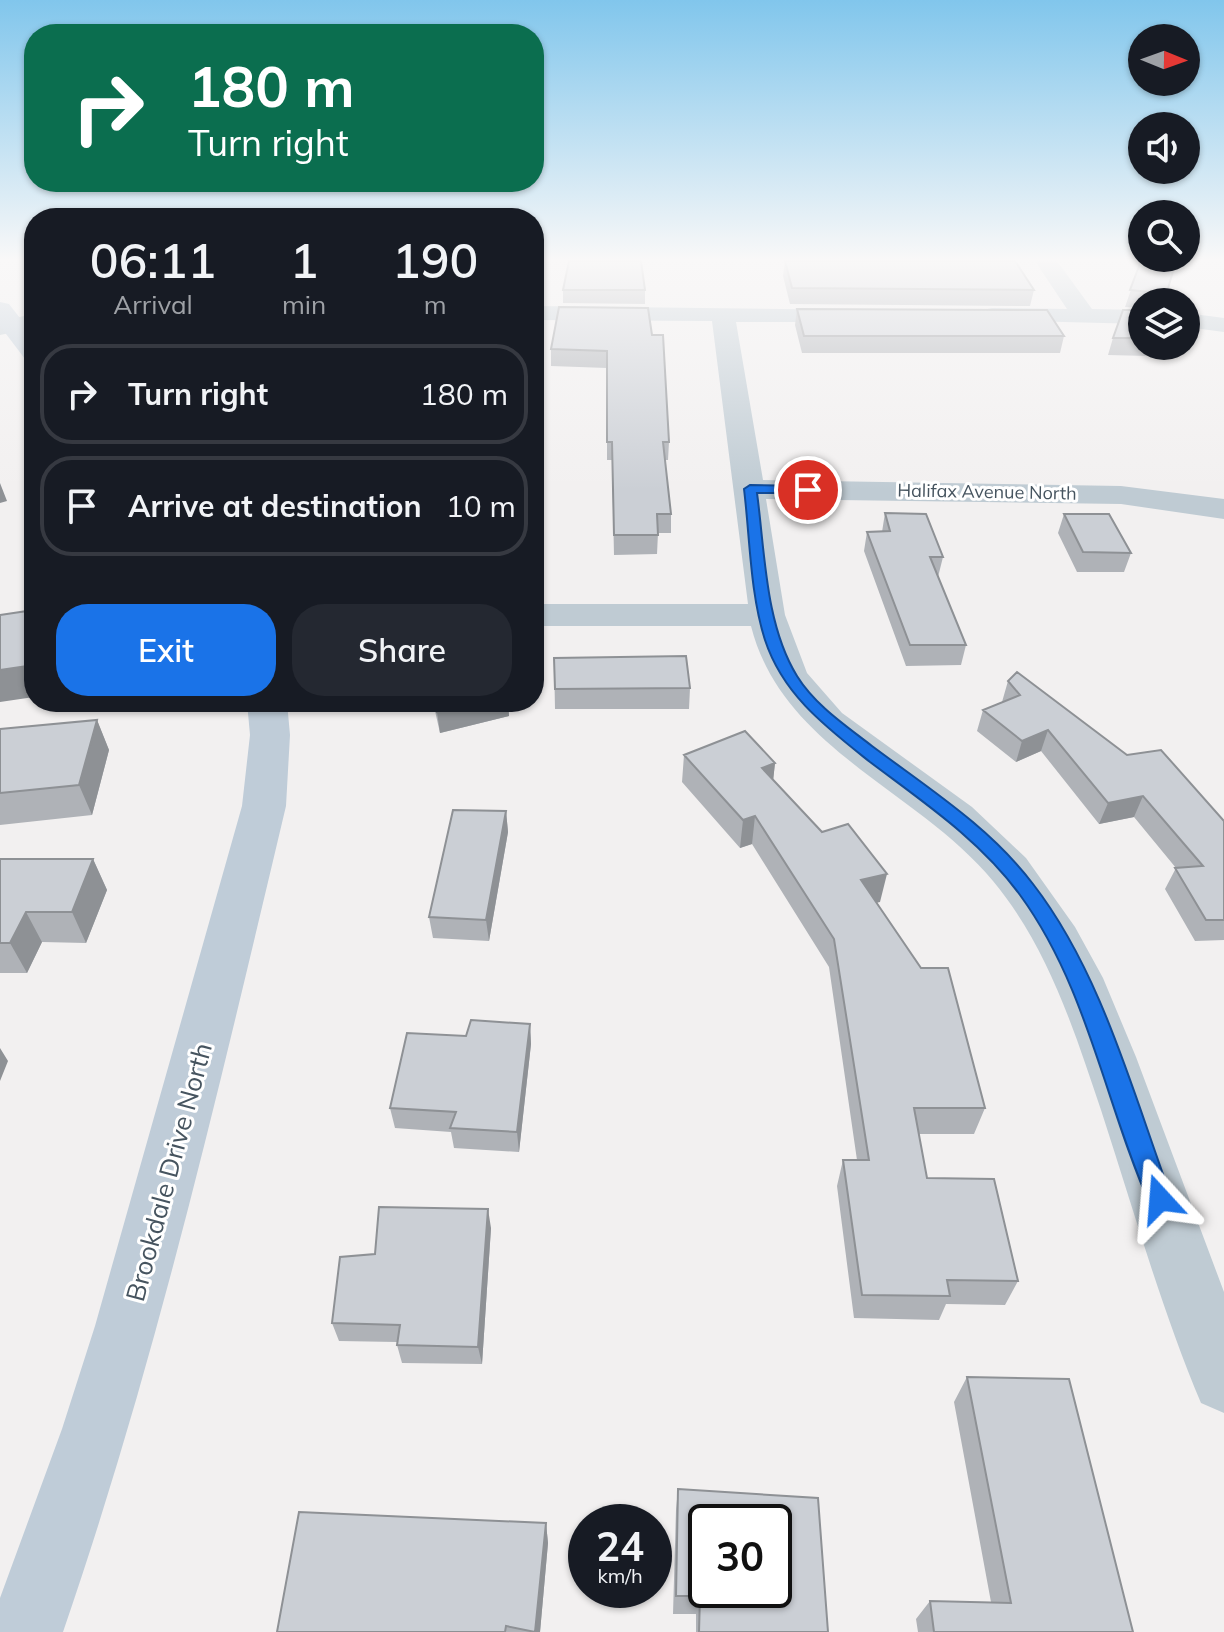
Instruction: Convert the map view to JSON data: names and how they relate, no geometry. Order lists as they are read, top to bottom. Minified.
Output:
{"streets":{"street":["Halifax Avenue North","Brookdale Drive North"]},"north":"right","page":{"turn":["180 m","Turn right"],"eta":["06:11","Arrival","1","min","190","m"],"list":[{"name":"Turn right","value":"180 m"},{"name":"Arrive at destination","value":"10 m"}],"buttons":["Exit","Share"],"speed":"24 km/h","limit":"30"}}
